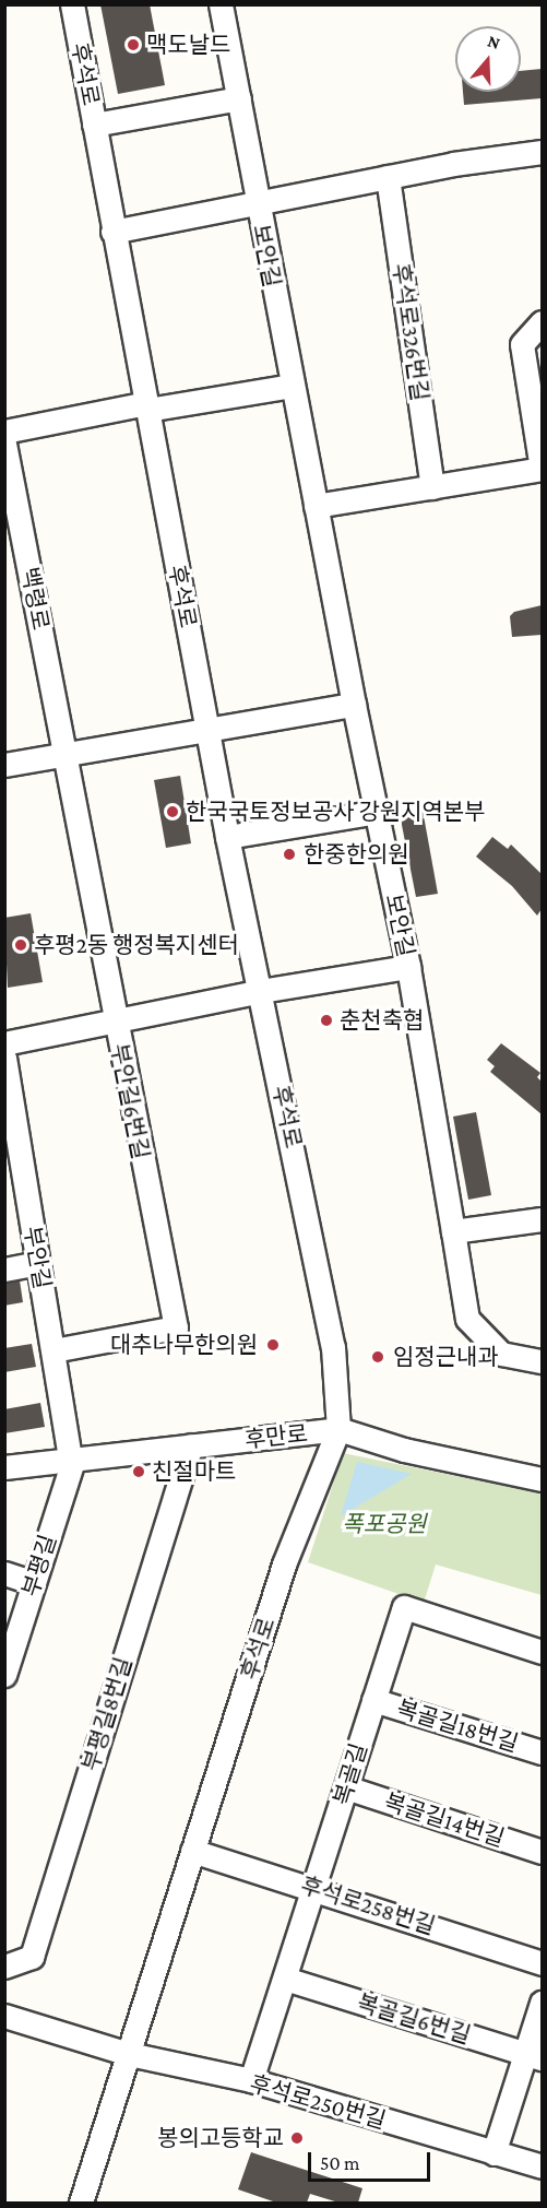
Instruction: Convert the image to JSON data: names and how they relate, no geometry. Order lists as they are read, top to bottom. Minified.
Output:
{"streets":{"street":["후석로","보안길","후석로326번길","백령로","부안길6번길","부안길","후만로","부평길","부평길8번길","복골길18번길","복골길","복골길14번길","후석로258번길","복골길6번길","후석로250번길"]},"crossings":[["후석로","후만로"],["후석로","후석로258번길"],["후석로","후석로250번길"],["백령로","부안길6번길"],["부안길6번길","부안길"],["부안길","후만로"],["부안길","부평길"],["후만로","부평길"],["후만로","부평길8번길"],["복골길18번길","복골길"],["복골길","복골길14번길"],["복골길","후석로258번길"],["복골길","복골길6번길"],["복골길","후석로250번길"]],"parks":["폭포공원"],"places":["맥도날드","한국국토정보공사 강원지역본부","한중한의원","후평2동 행정복지센터","춘천축협","대추나무한의원","임정근내과","친절마트","봉의고등학교"],"scale_bar":"50 m","north":"top"}
